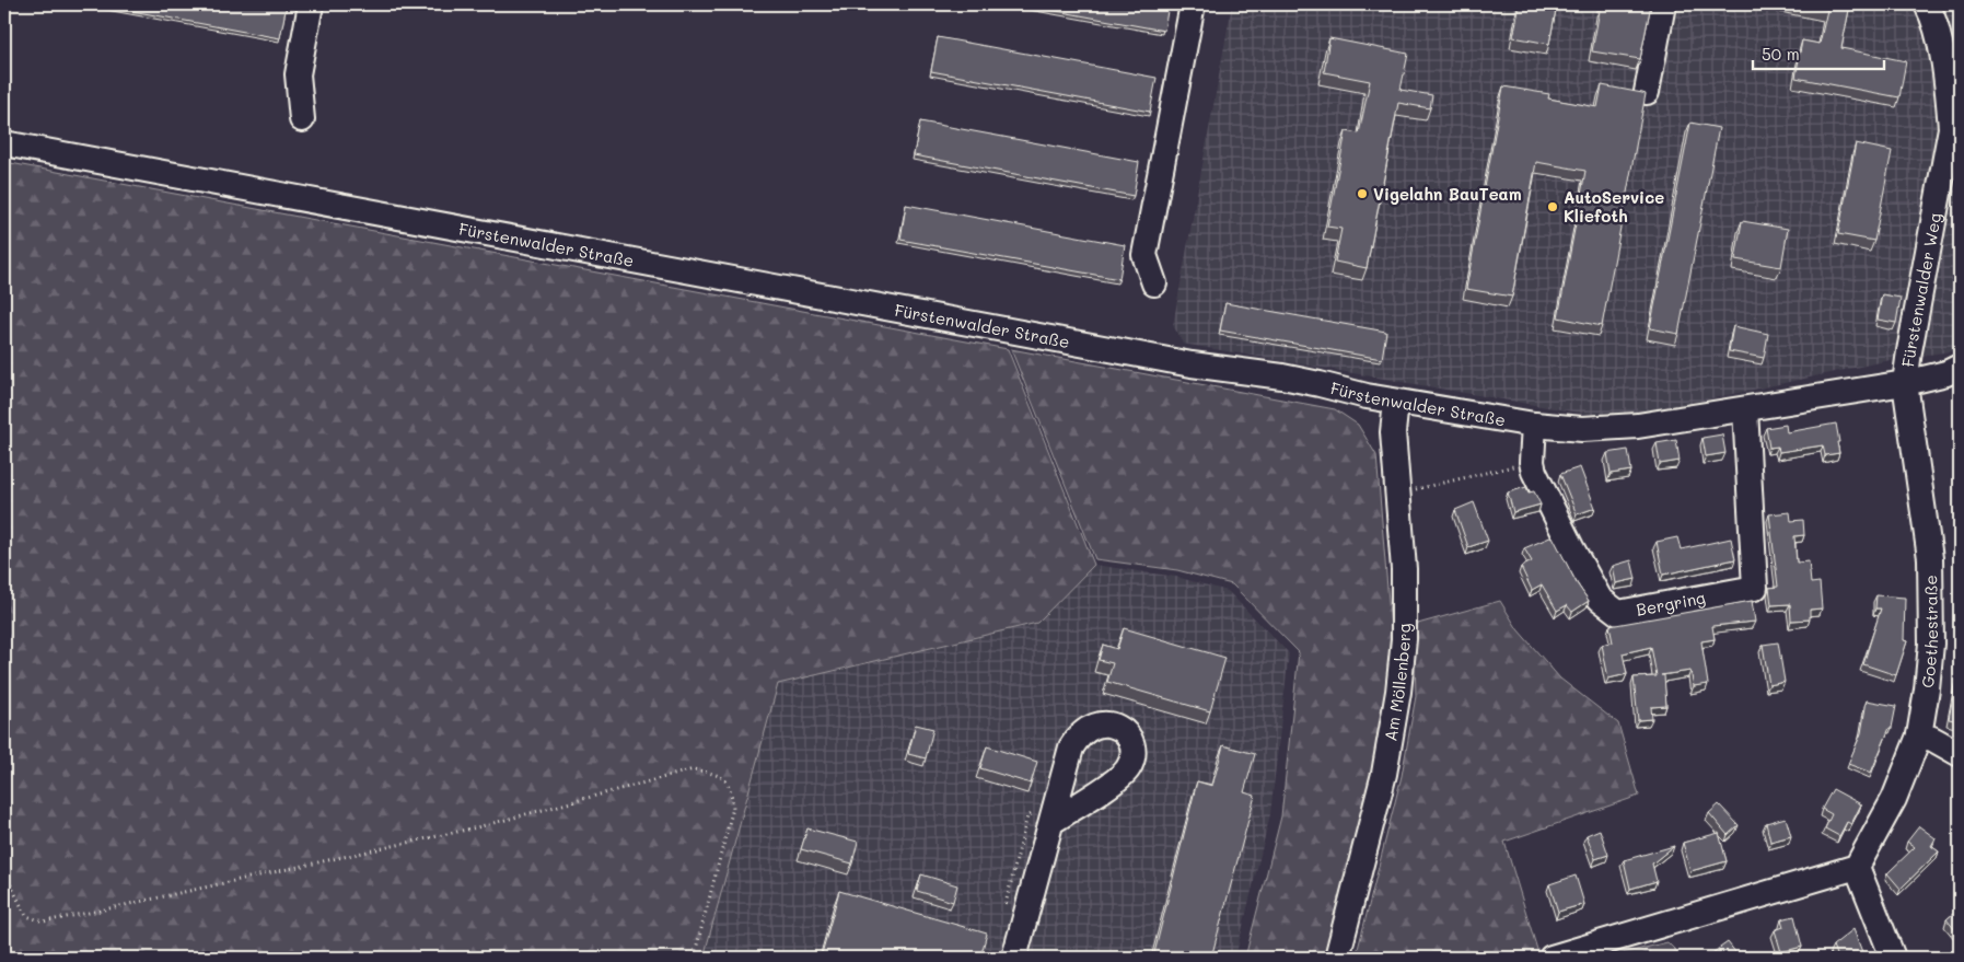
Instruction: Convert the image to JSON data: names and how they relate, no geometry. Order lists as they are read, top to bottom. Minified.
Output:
{"streets":{"street":["Fürstenwalder Straße","Fürstenwalder Weg","Bergring","Goethestraße","Am Möllenberg"]},"crossings":[["Fürstenwalder Straße","Fürstenwalder Weg"],["Fürstenwalder Straße","Bergring"],["Fürstenwalder Straße","Goethestraße"],["Fürstenwalder Straße","Am Möllenberg"],["Fürstenwalder Weg","Goethestraße"]],"places":["Vigelahn BauTeam","AutoService Kliefoth"],"scale_bar":"50 m"}
